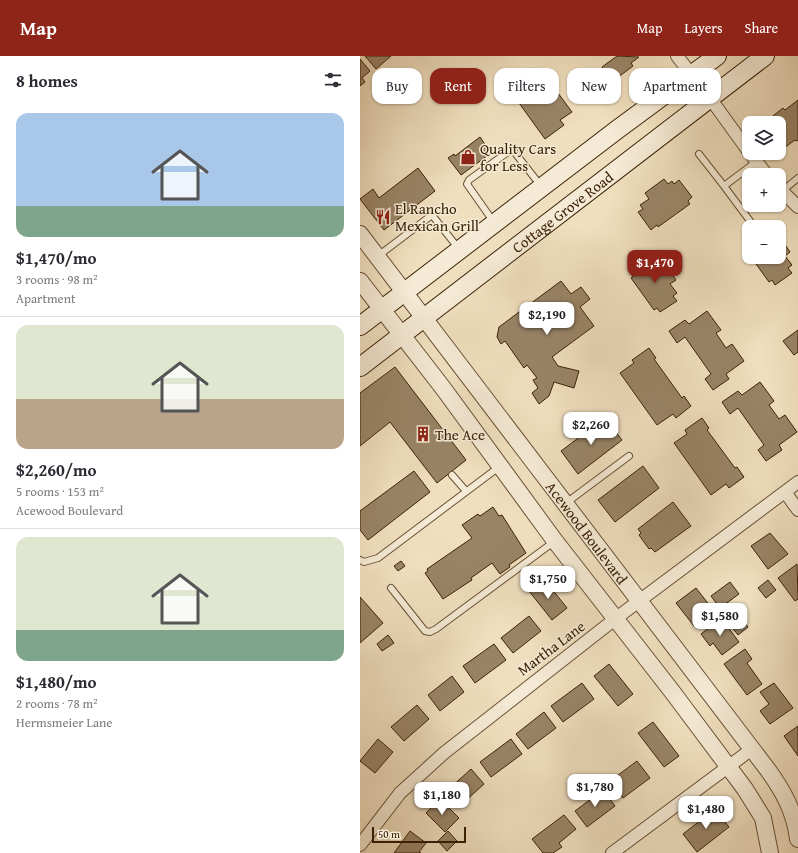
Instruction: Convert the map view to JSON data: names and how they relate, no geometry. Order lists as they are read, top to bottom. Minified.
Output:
{"streets":{"main road":["Cottage Grove Road"],"street":["Acewood Boulevard","Martha Lane"]},"crossings":[["Cottage Grove Road","Acewood Boulevard"],["Acewood Boulevard","Martha Lane"]],"places":{"shop":["Quality Cars for Less"],"restaurant":["El Rancho Mexican Grill"],"building":["The Ace"]},"scale_bar":"50 m","page":{"header":"Map","nav":["Map","Layers","Share"],"heading":"8 homes","chip":["Buy","Rent","Filters","New","Apartment"],"list":[{"name":"$1,470/mo","note":"3 rooms · 98 m² · Apartment"},{"name":"$2,260/mo","note":"5 rooms · 153 m² · Acewood Boulevard"},{"name":"$1,480/mo","note":"2 rooms · 78 m² · Hermsmeier Lane"}],"map_buttons":["+","−"],"price":["$1,470","$2,190","$2,260","$1,750","$1,580","$1,780","$1,180","$1,480"],"scale":"50 m"}}
